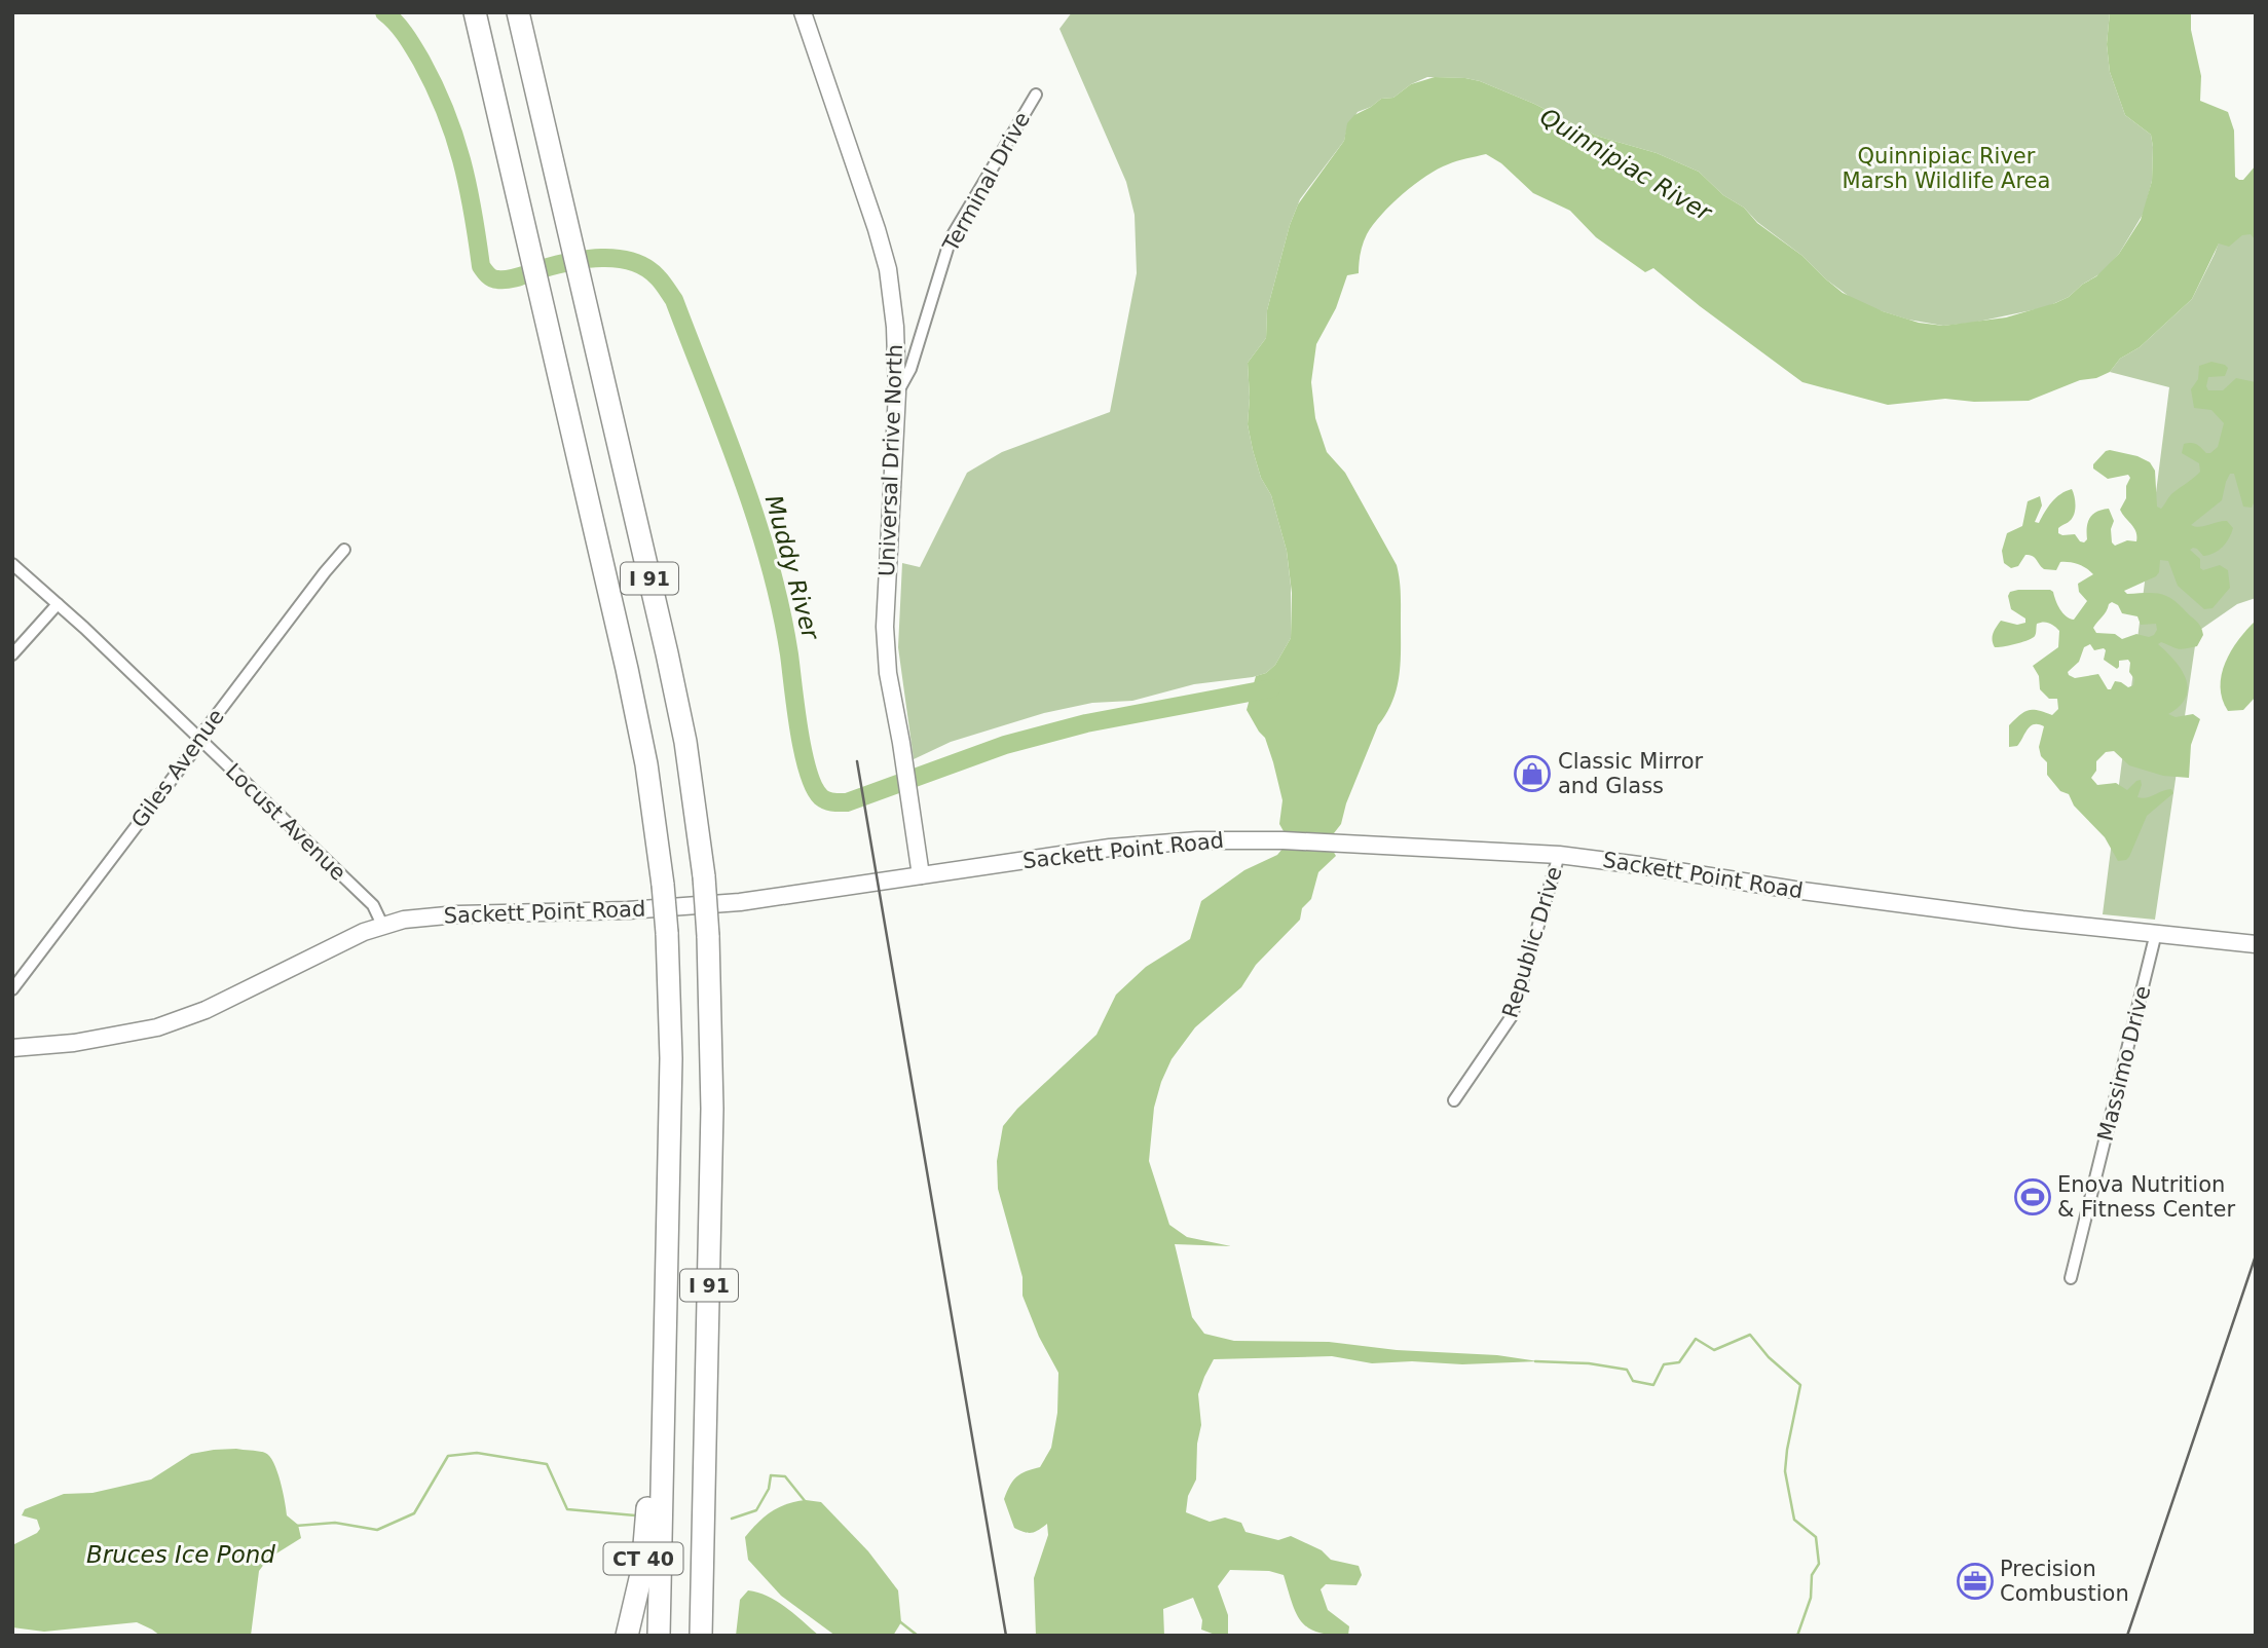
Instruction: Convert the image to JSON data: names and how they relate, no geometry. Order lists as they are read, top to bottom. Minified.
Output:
{"streets":{"highway":["I 91","CT 40"],"street":["Terminal Drive","Universal Drive North","Giles Avenue","Locust Avenue","Sackett Point Road","Republic Drive","Massimo Drive"]},"crossings":[["Terminal Drive","Universal Drive North"],["Universal Drive North","Sackett Point Road"],["I 91","CT 40"],["Giles Avenue","Locust Avenue"],["Locust Avenue","Sackett Point Road"],["Sackett Point Road","Republic Drive"],["Sackett Point Road","Massimo Drive"]],"water":["Quinnipiac River","Muddy River","Bruces Ice Pond"],"parks":["Quinnipiac River Marsh Wildlife Area"],"places":{"shop":["Classic Mirror and Glass"],"sports":["Enova Nutrition & Fitness Center"],"office":["Precision Combustion"]}}
